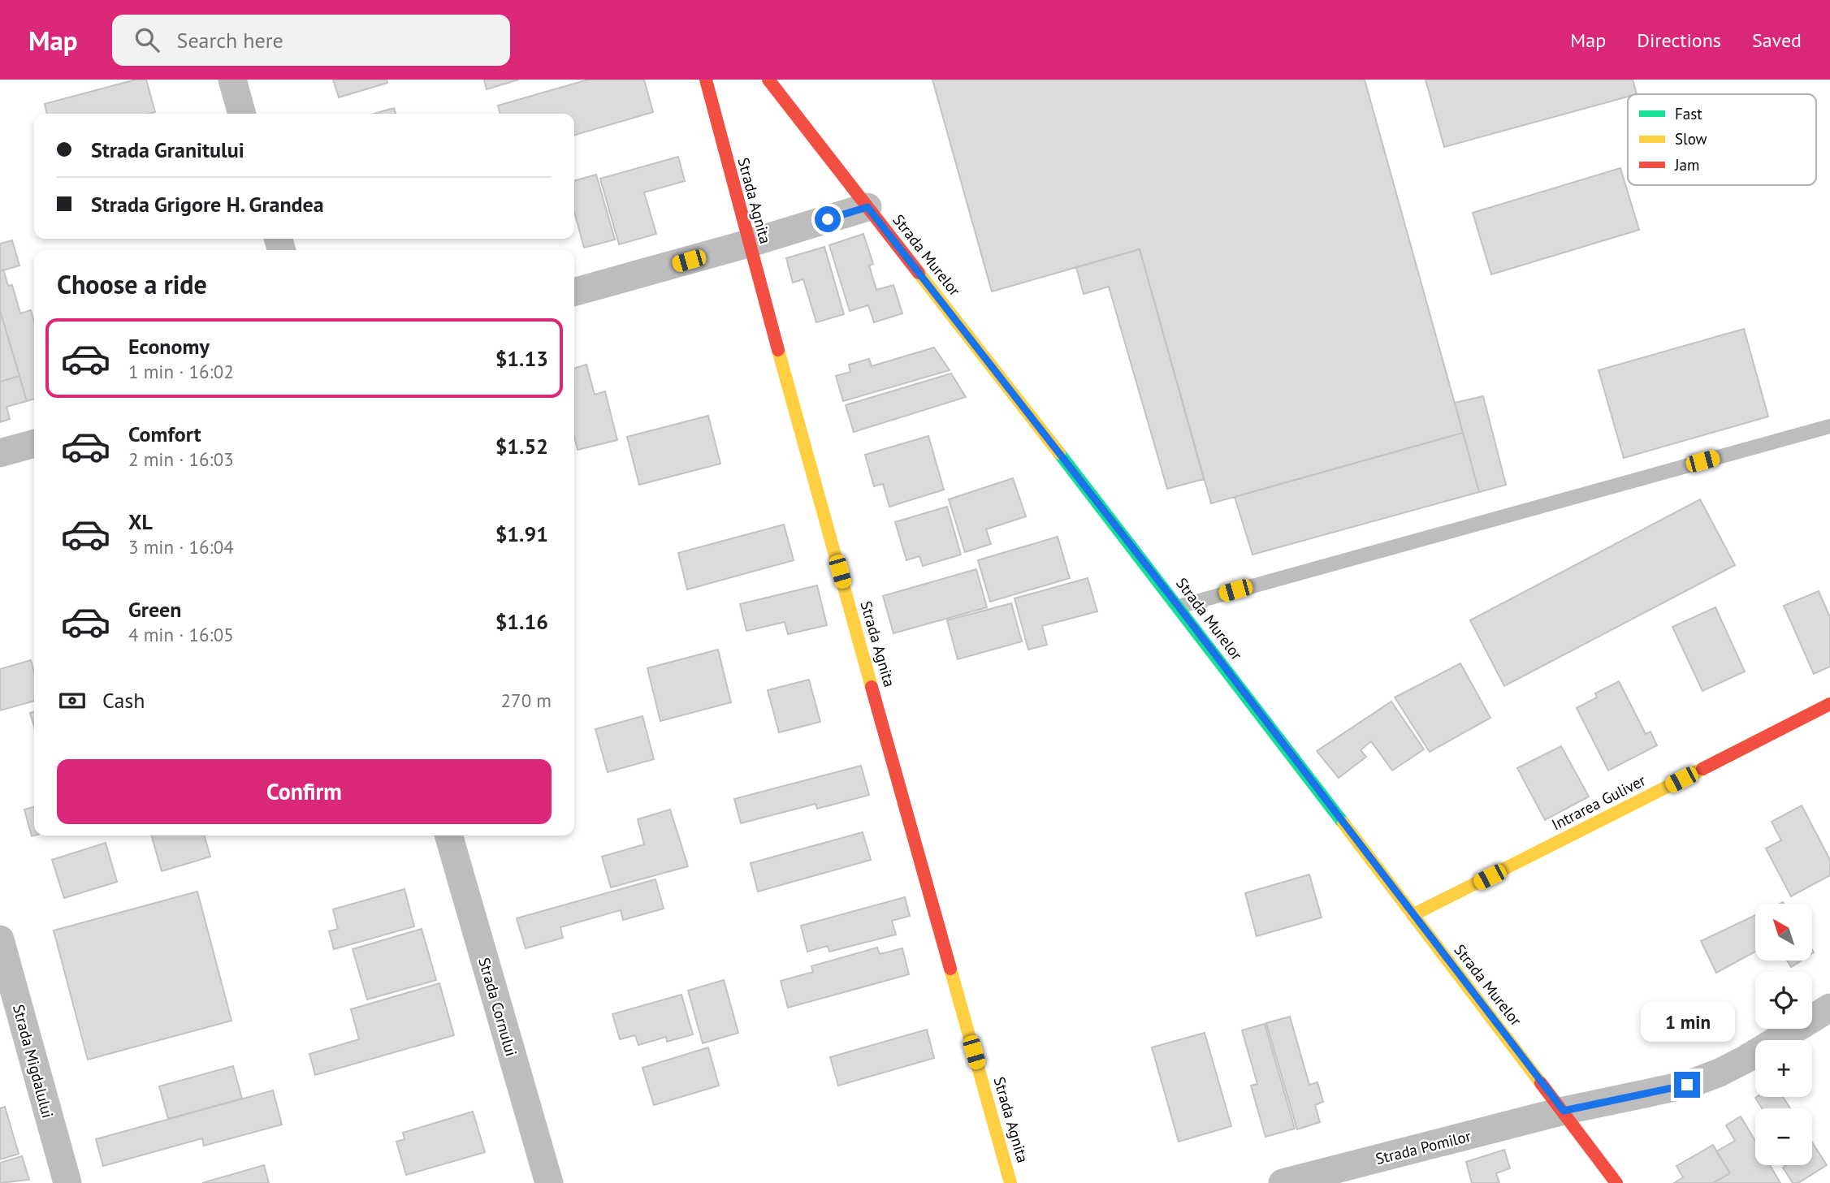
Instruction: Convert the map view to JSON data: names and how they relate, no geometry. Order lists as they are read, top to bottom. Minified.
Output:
{"streets":{"street":["Strada Agnita","Strada Murelor","Intrarea Guliver","Strada Cornului","Strada Migdalului","Strada Pomilor"]},"crossings":[["Strada Murelor","Intrarea Guliver"],["Strada Murelor","Strada Pomilor"]],"legend":["Fast","Slow","Jam"],"north":"top left","page":{"header":"Map","search":"Search here","nav":["Map","Directions","Saved"],"banner":["Strada Granitului","Strada Grigore H. Grandea"],"heading":"Choose a ride","list":[{"name":"Economy","note":"1 min · 16:02","value":"$1.13"},{"name":"Comfort","note":"2 min · 16:03","value":"$1.52"},{"name":"XL","note":"3 min · 16:04","value":"$1.91"},{"name":"Green","note":"4 min · 16:05","value":"$1.16"}],"pay":["Cash","270 m"],"buttons":"Confirm","map_buttons":["+","−"],"bubble":"1 min"}}
